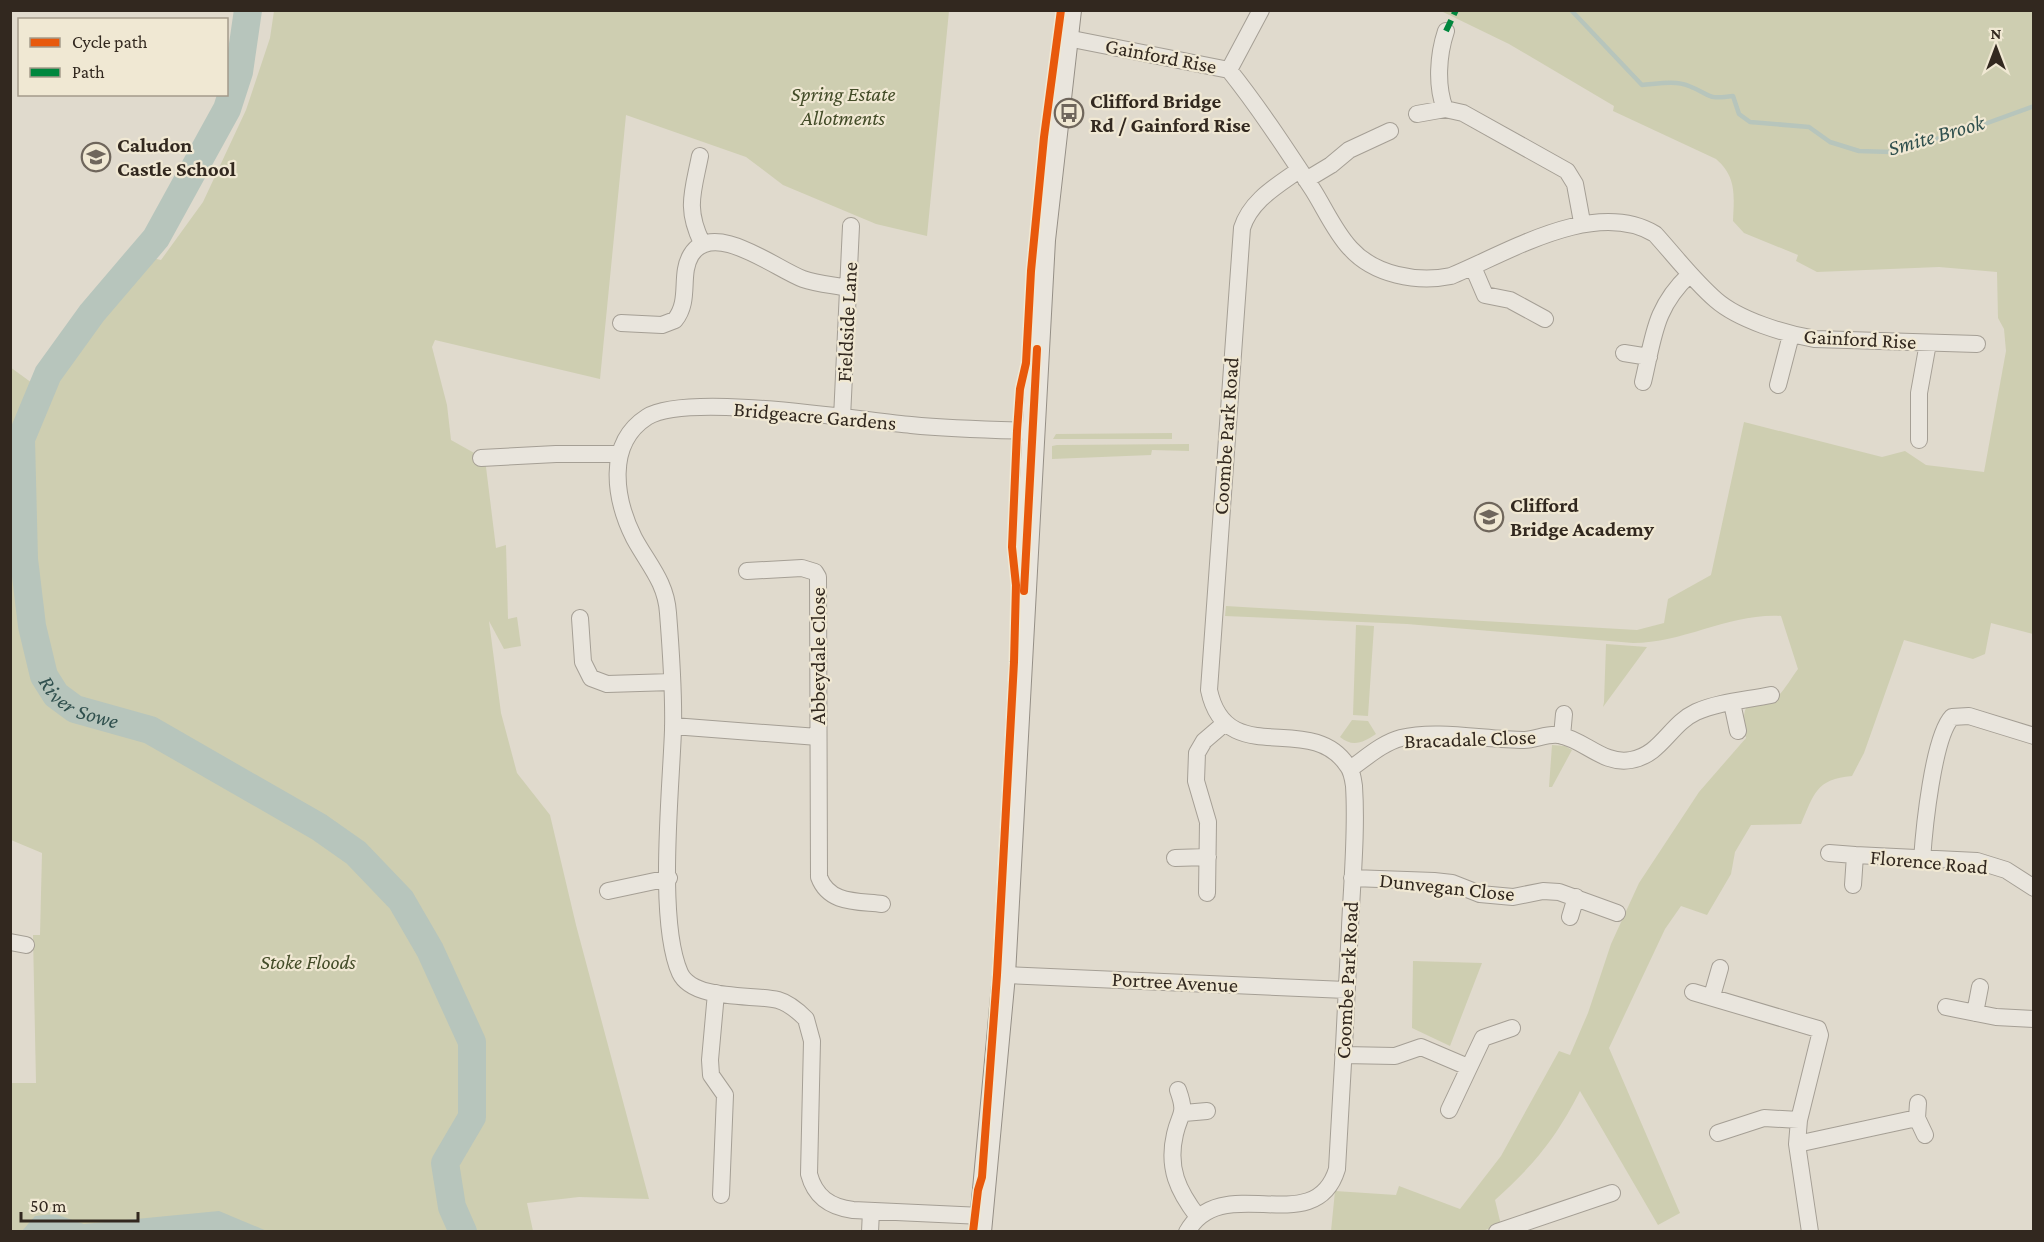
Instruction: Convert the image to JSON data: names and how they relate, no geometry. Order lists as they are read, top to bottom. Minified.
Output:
{"streets":{"street":["Gainford Rise","Fieldside Lane","Bridgeacre Gardens","Coombe Park Road","Abbeydale Close","Bracadale Close","Florence Road","Dunvegan Close","Portree Avenue"]},"crossings":[["Gainford Rise","Coombe Park Road"],["Fieldside Lane","Bridgeacre Gardens"],["Bridgeacre Gardens","Abbeydale Close"],["Coombe Park Road","Bracadale Close"],["Coombe Park Road","Dunvegan Close"],["Coombe Park Road","Portree Avenue"]],"water":["Smite Brook","River Sowe"],"parks":["Spring Estate Allotments","Stoke Floods"],"places":{"bus stop":["Clifford Bridge Rd / Gainford Rise"],"school or university":["Caludon Castle School","Clifford Bridge Academy"]},"legend":["Cycle path","Path"],"scale_bar":"50 m","north":"top"}
